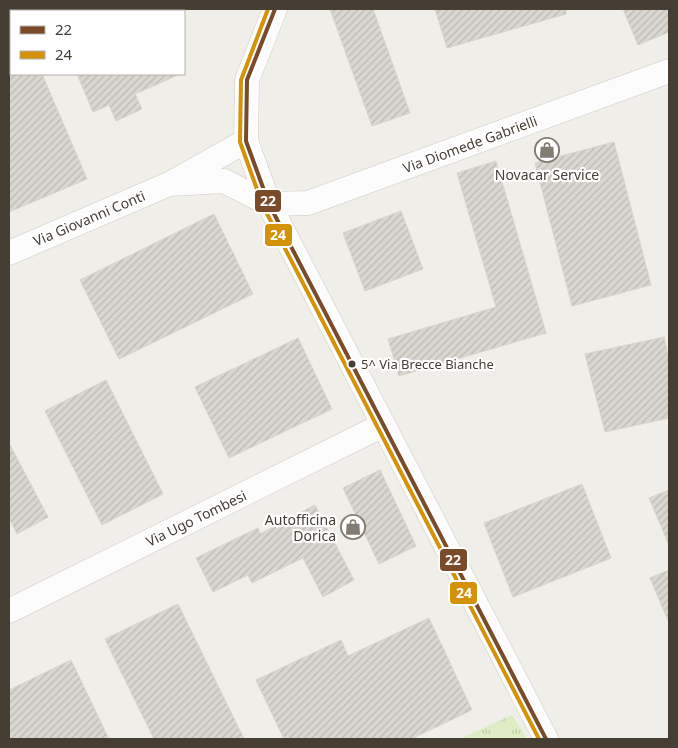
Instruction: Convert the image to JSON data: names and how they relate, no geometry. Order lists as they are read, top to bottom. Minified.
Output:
{"streets":{"street":["Via Diomede Gabrielli","Via Giovanni Conti","Via Ugo Tombesi"]},"crossings":[["Via Diomede Gabrielli","Via Giovanni Conti"]],"places":{"shop":["Novacar Service","Autofficina Dorica"],"other":["5^ Via Brecce Bianche"]},"lines":["transit line 22","transit line 24"],"legend":["22","24"]}
